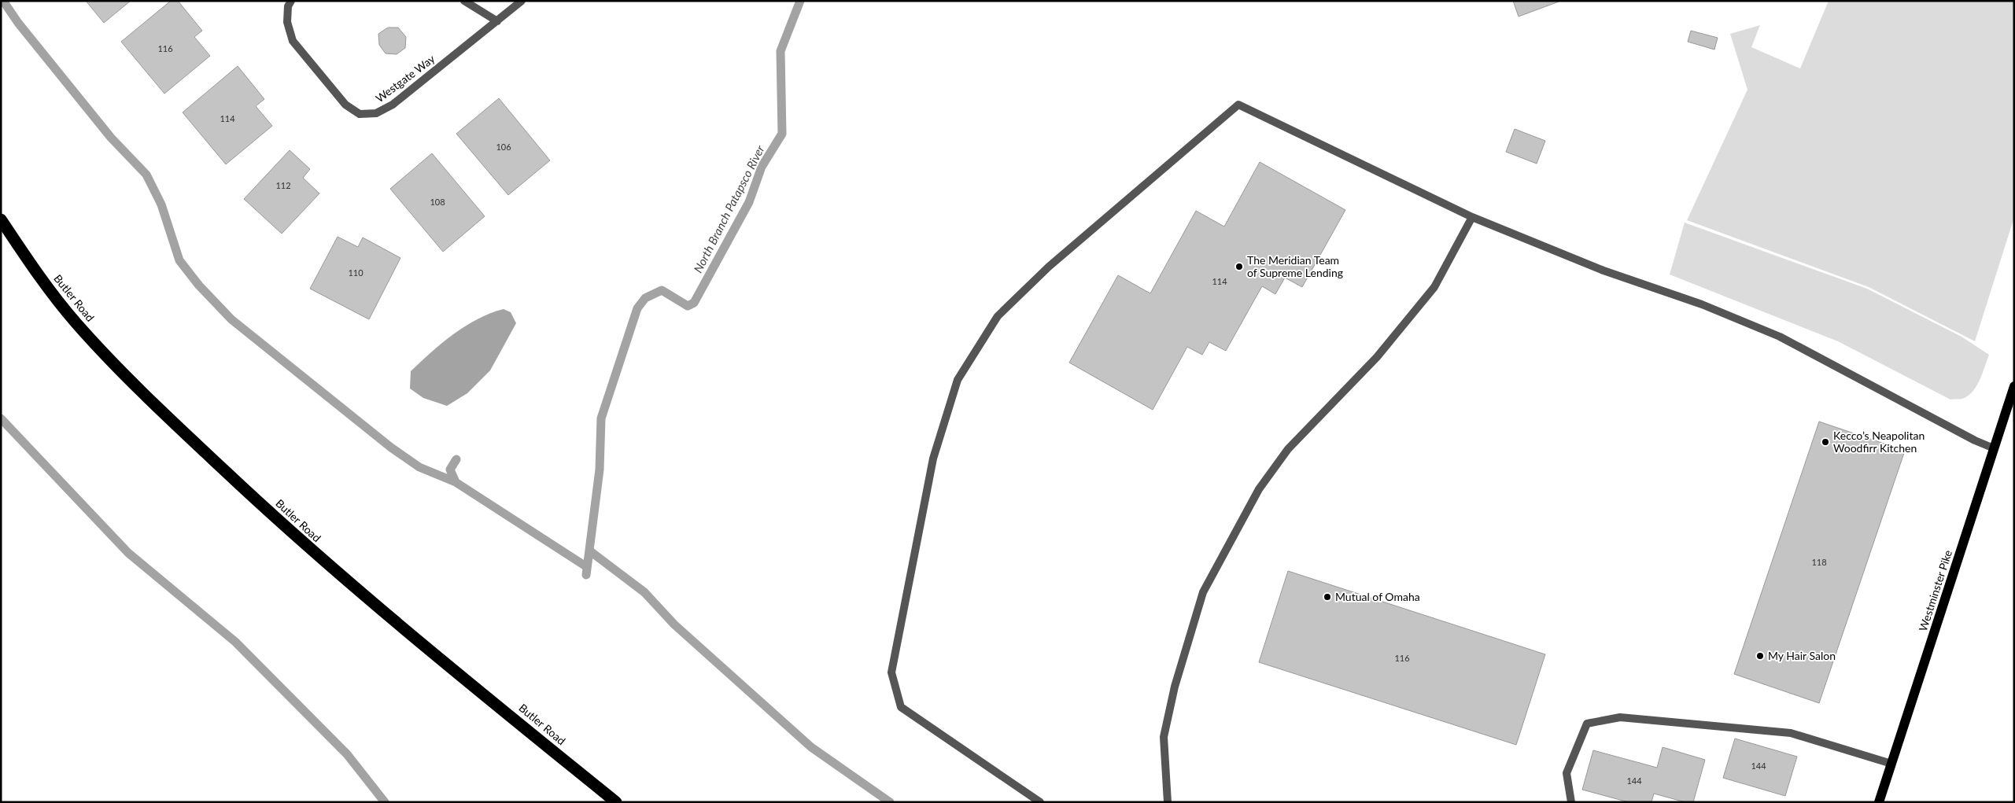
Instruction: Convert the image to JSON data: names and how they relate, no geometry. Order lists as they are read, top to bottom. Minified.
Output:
{"streets":{"highway":["Butler Road"],"main road":["Westminster Pike"],"street":["Westgate Way"]},"water":["North Branch Patapsco River"],"places":["The Meridian Team of Supreme Lending","Kecco’s Neapolitan Woodfirr Kitchen","Mutual of Omaha","My Hair Salon"],"house_numbers":["116","114","106","112","108","110","114","118","116","144","144"]}
